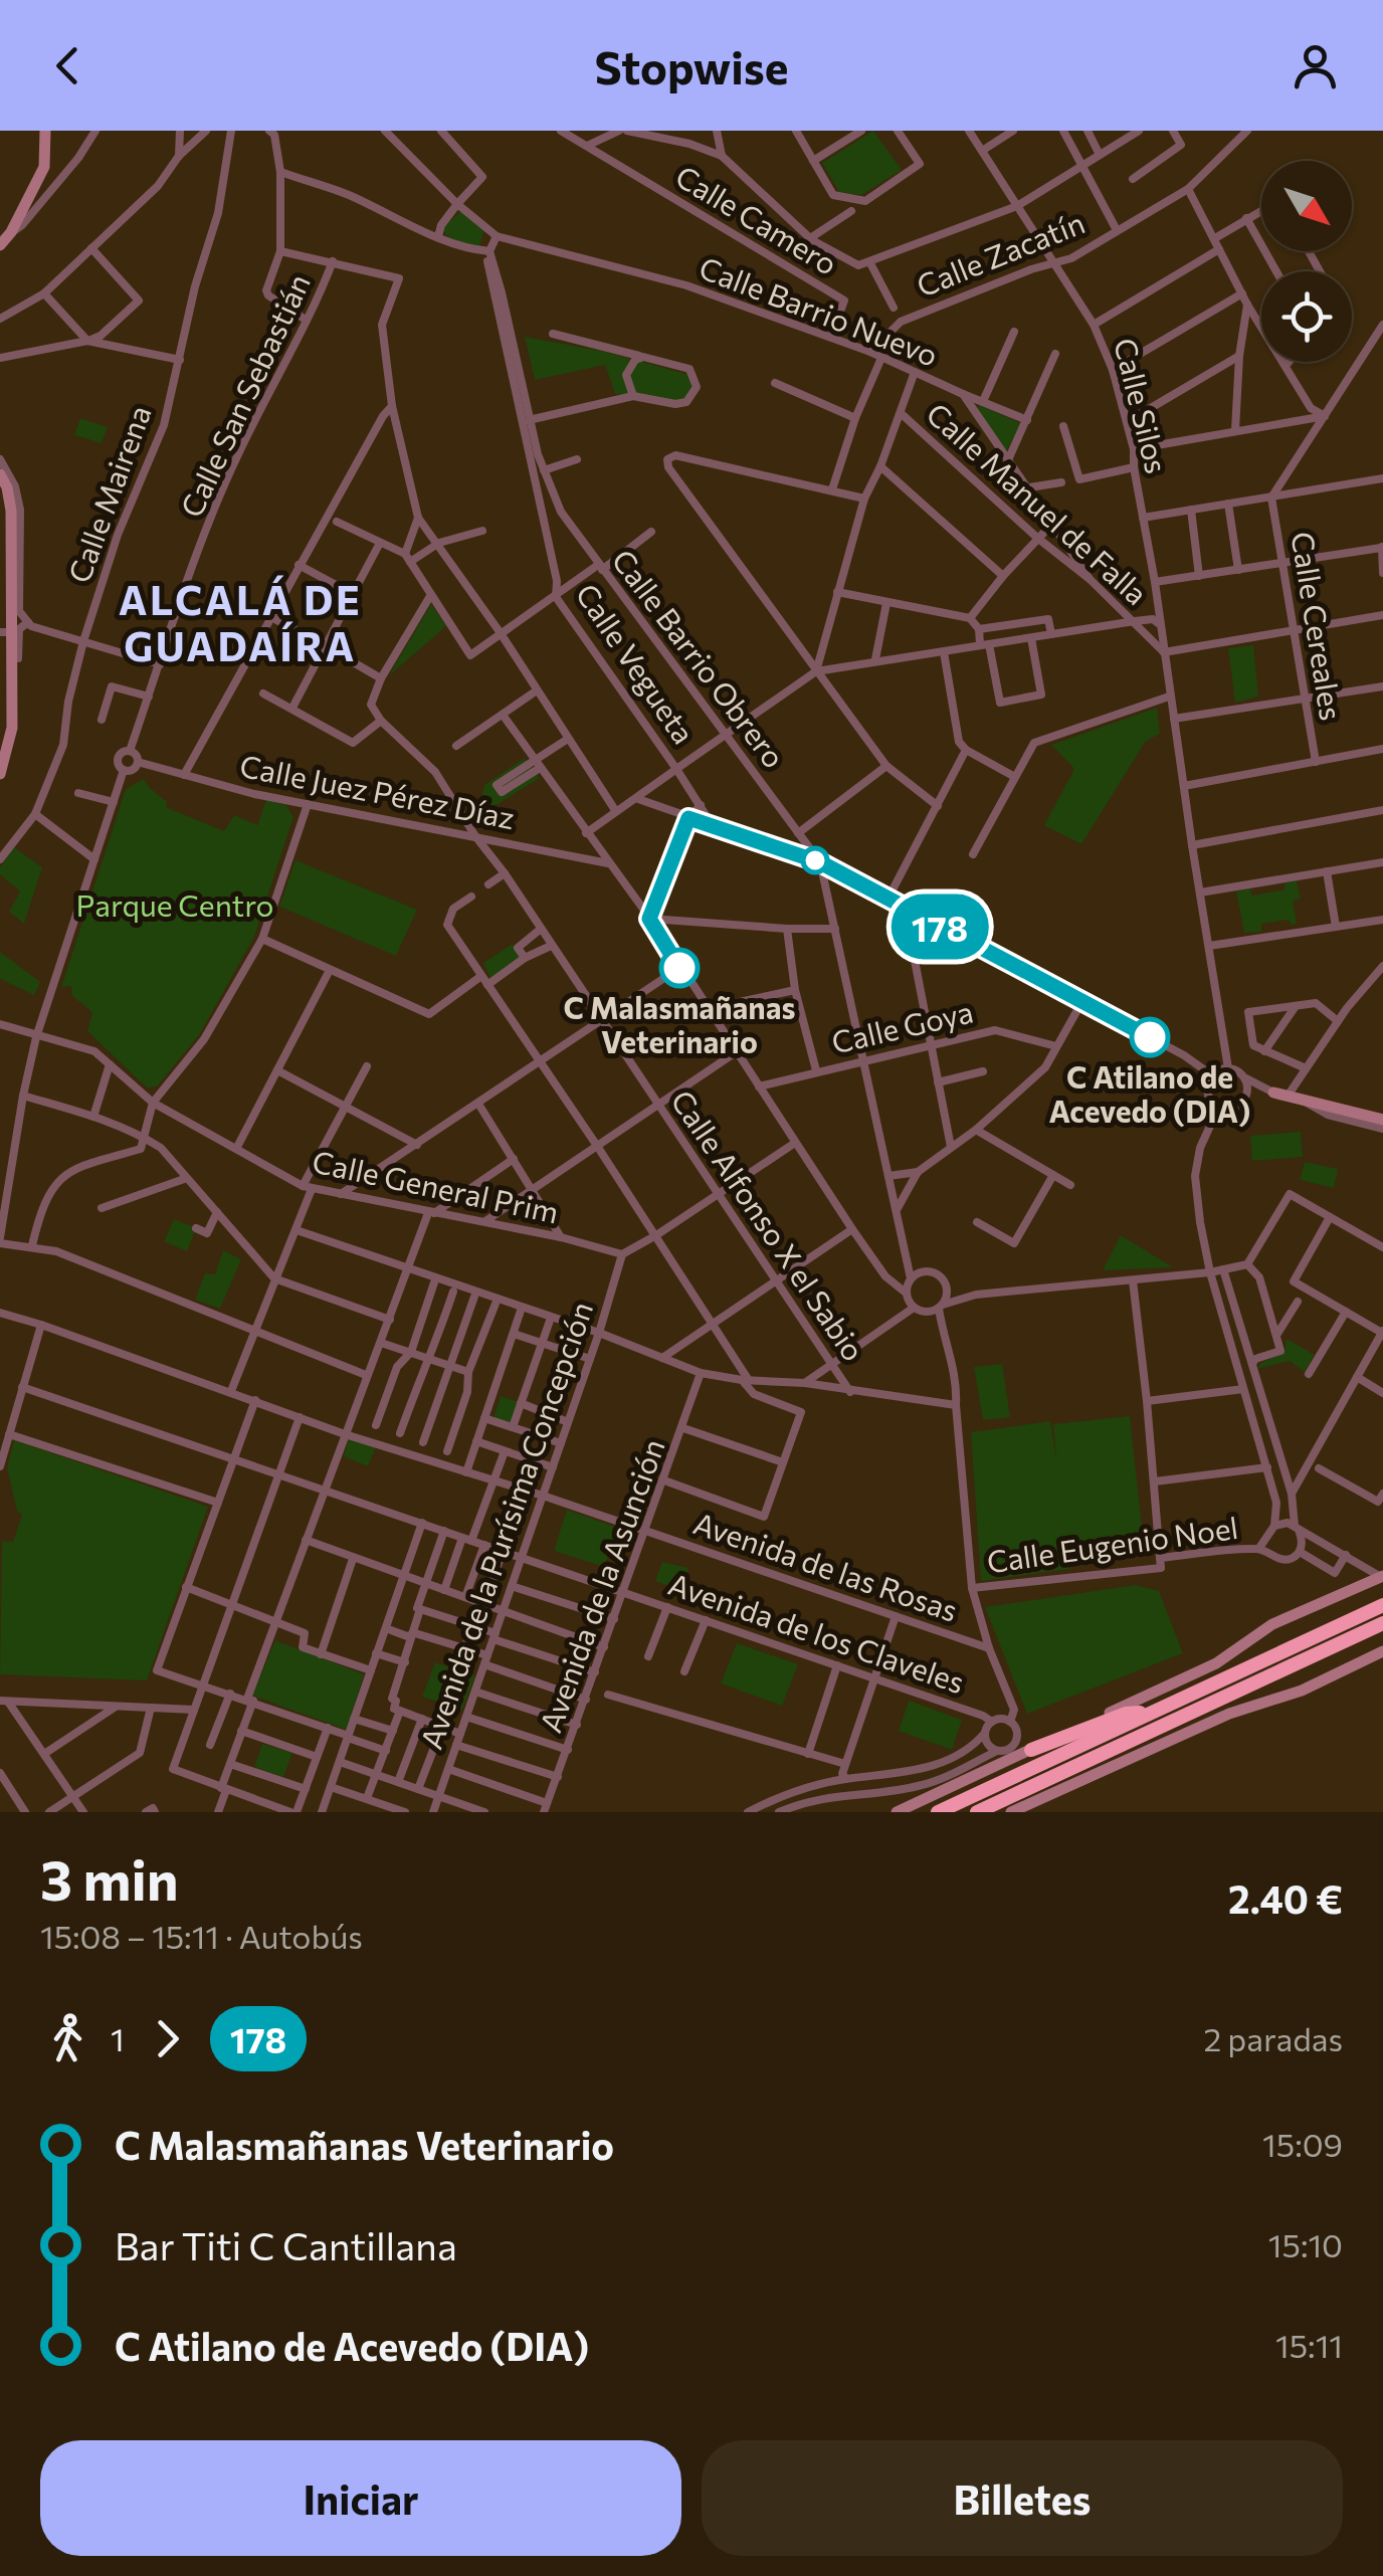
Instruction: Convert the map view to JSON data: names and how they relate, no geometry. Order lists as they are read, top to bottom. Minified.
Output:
{"streets":{"street":["Calle Camero","Calle Zacatín","Calle Barrio Nuevo","Calle San Sebastián","Calle Silos","Calle Mairena","Calle Manuel de Falla","Calle Cereales","Calle Barrio Obrero","Calle Vegueta","Calle Juez Pérez Díaz","Calle Goya","Calle General Prim","Calle Alfonso X el Sabio","Avenida de la Purísima Concepción","Calle Eugenio Noel","Avenida de las Rosas","Avenida de la Asunción","Avenida de los Claveles"]},"crossings":[["Calle Camero","Calle Barrio Nuevo"],["Calle Zacatín","Calle Barrio Nuevo"],["Calle Zacatín","Calle Silos"],["Calle Barrio Nuevo","Calle Manuel de Falla"],["Calle San Sebastián","Calle Juez Pérez Díaz"],["Calle Barrio Obrero","Calle Vegueta"],["Calle Juez Pérez Díaz","Calle Alfonso X el Sabio"],["Calle General Prim","Avenida de la Purísima Concepción"],["Avenida de la Purísima Concepción","Avenida de las Rosas"],["Avenida de la Purísima Concepción","Avenida de los Claveles"],["Avenida de las Rosas","Avenida de la Asunción"],["Avenida de la Asunción","Avenida de los Claveles"]],"districts":["ALCALÁ DE GUADAÍRA"],"parks":["Parque Centro"],"places":["C Malasmañanas Veterinario","C Atilano de Acevedo (DIA)"],"lines":["bus line 178"],"north":"bottom right","page":{"header":"Stopwise","on_map":"178","heading":["3 min","15:08 – 15:11 · Autobús","2.40 €"],"legs":["1","178","2 paradas"],"list":[{"name":"C Malasmañanas Veterinario","value":"15:09"},{"name":"Bar Titi C Cantillana","value":"15:10"},{"name":"C Atilano de Acevedo (DIA)","value":"15:11"}],"buttons":["Iniciar","Billetes"]}}
